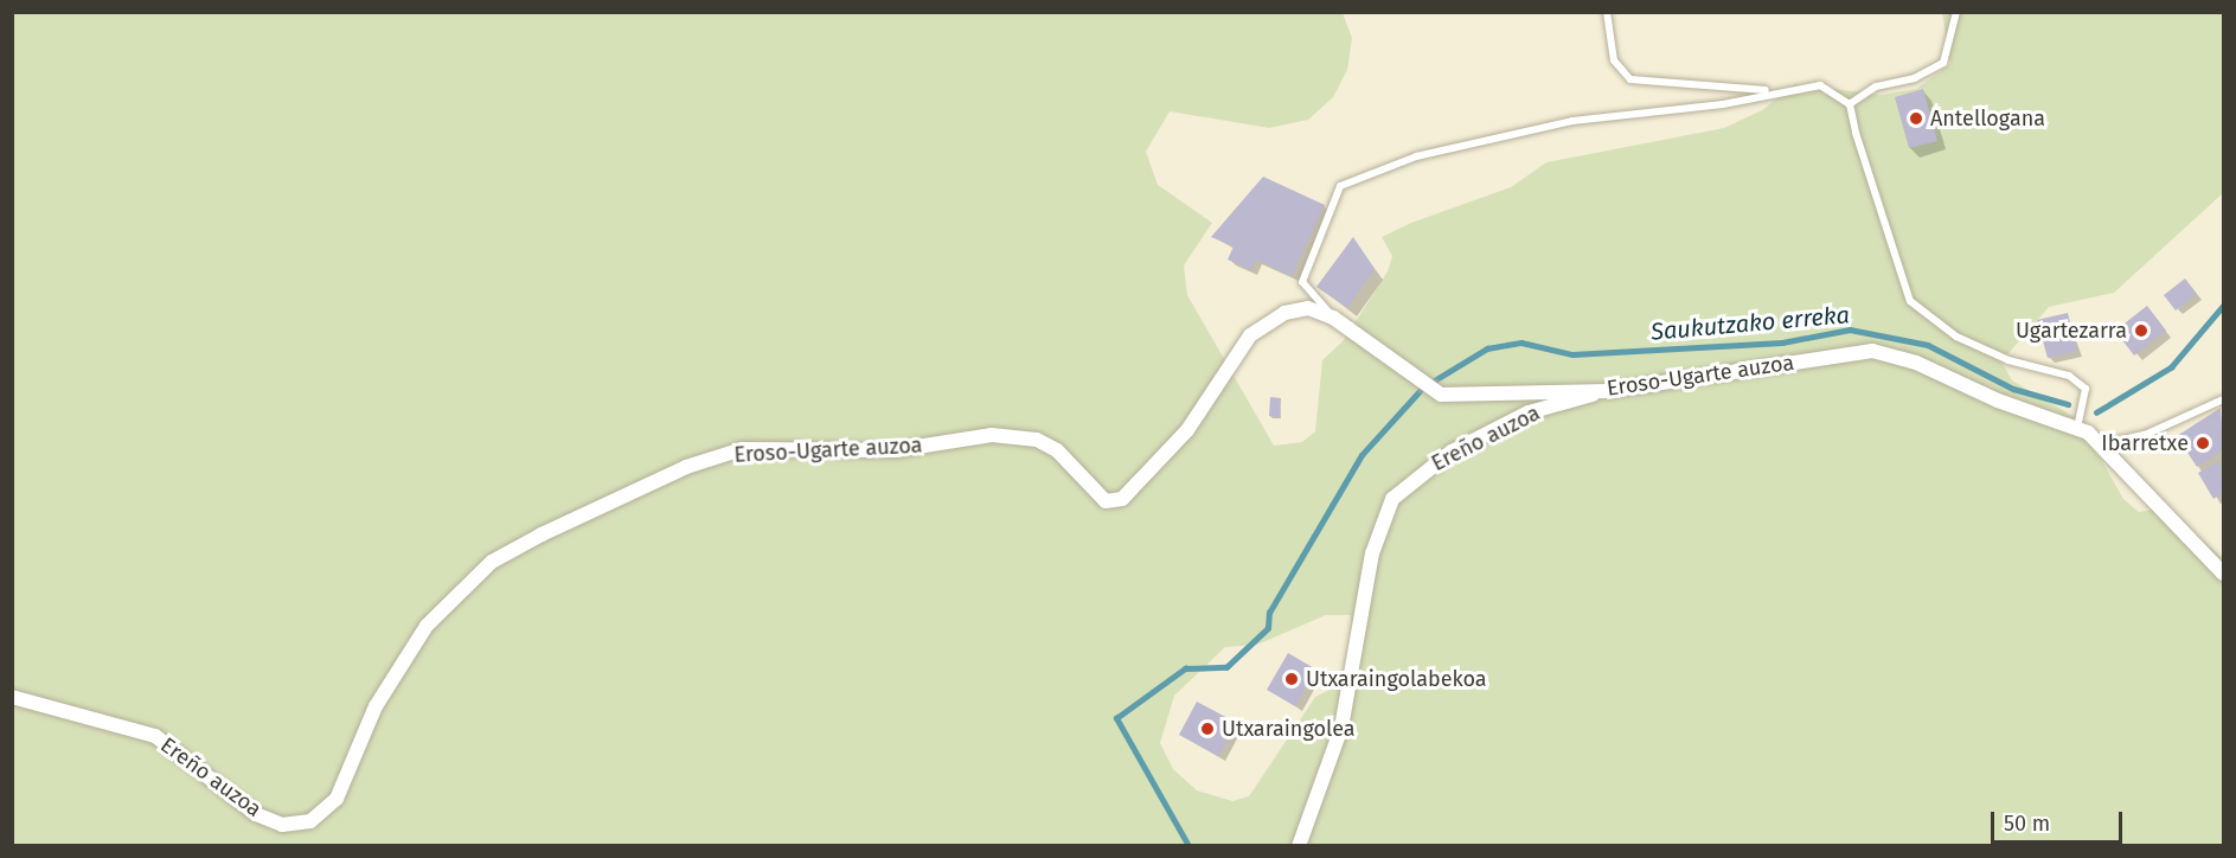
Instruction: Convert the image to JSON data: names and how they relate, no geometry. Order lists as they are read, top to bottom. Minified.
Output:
{"streets":{"street":["Eroso-Ugarte auzoa","Ereño auzoa"]},"crossings":[["Eroso-Ugarte auzoa","Ereño auzoa"]],"water":["Saukutzako erreka"],"places":["Antellogana","Ugartezarra","Ibarretxe","Utxaraingolabekoa","Utxaraingolea"],"scale_bar":"50 m"}
